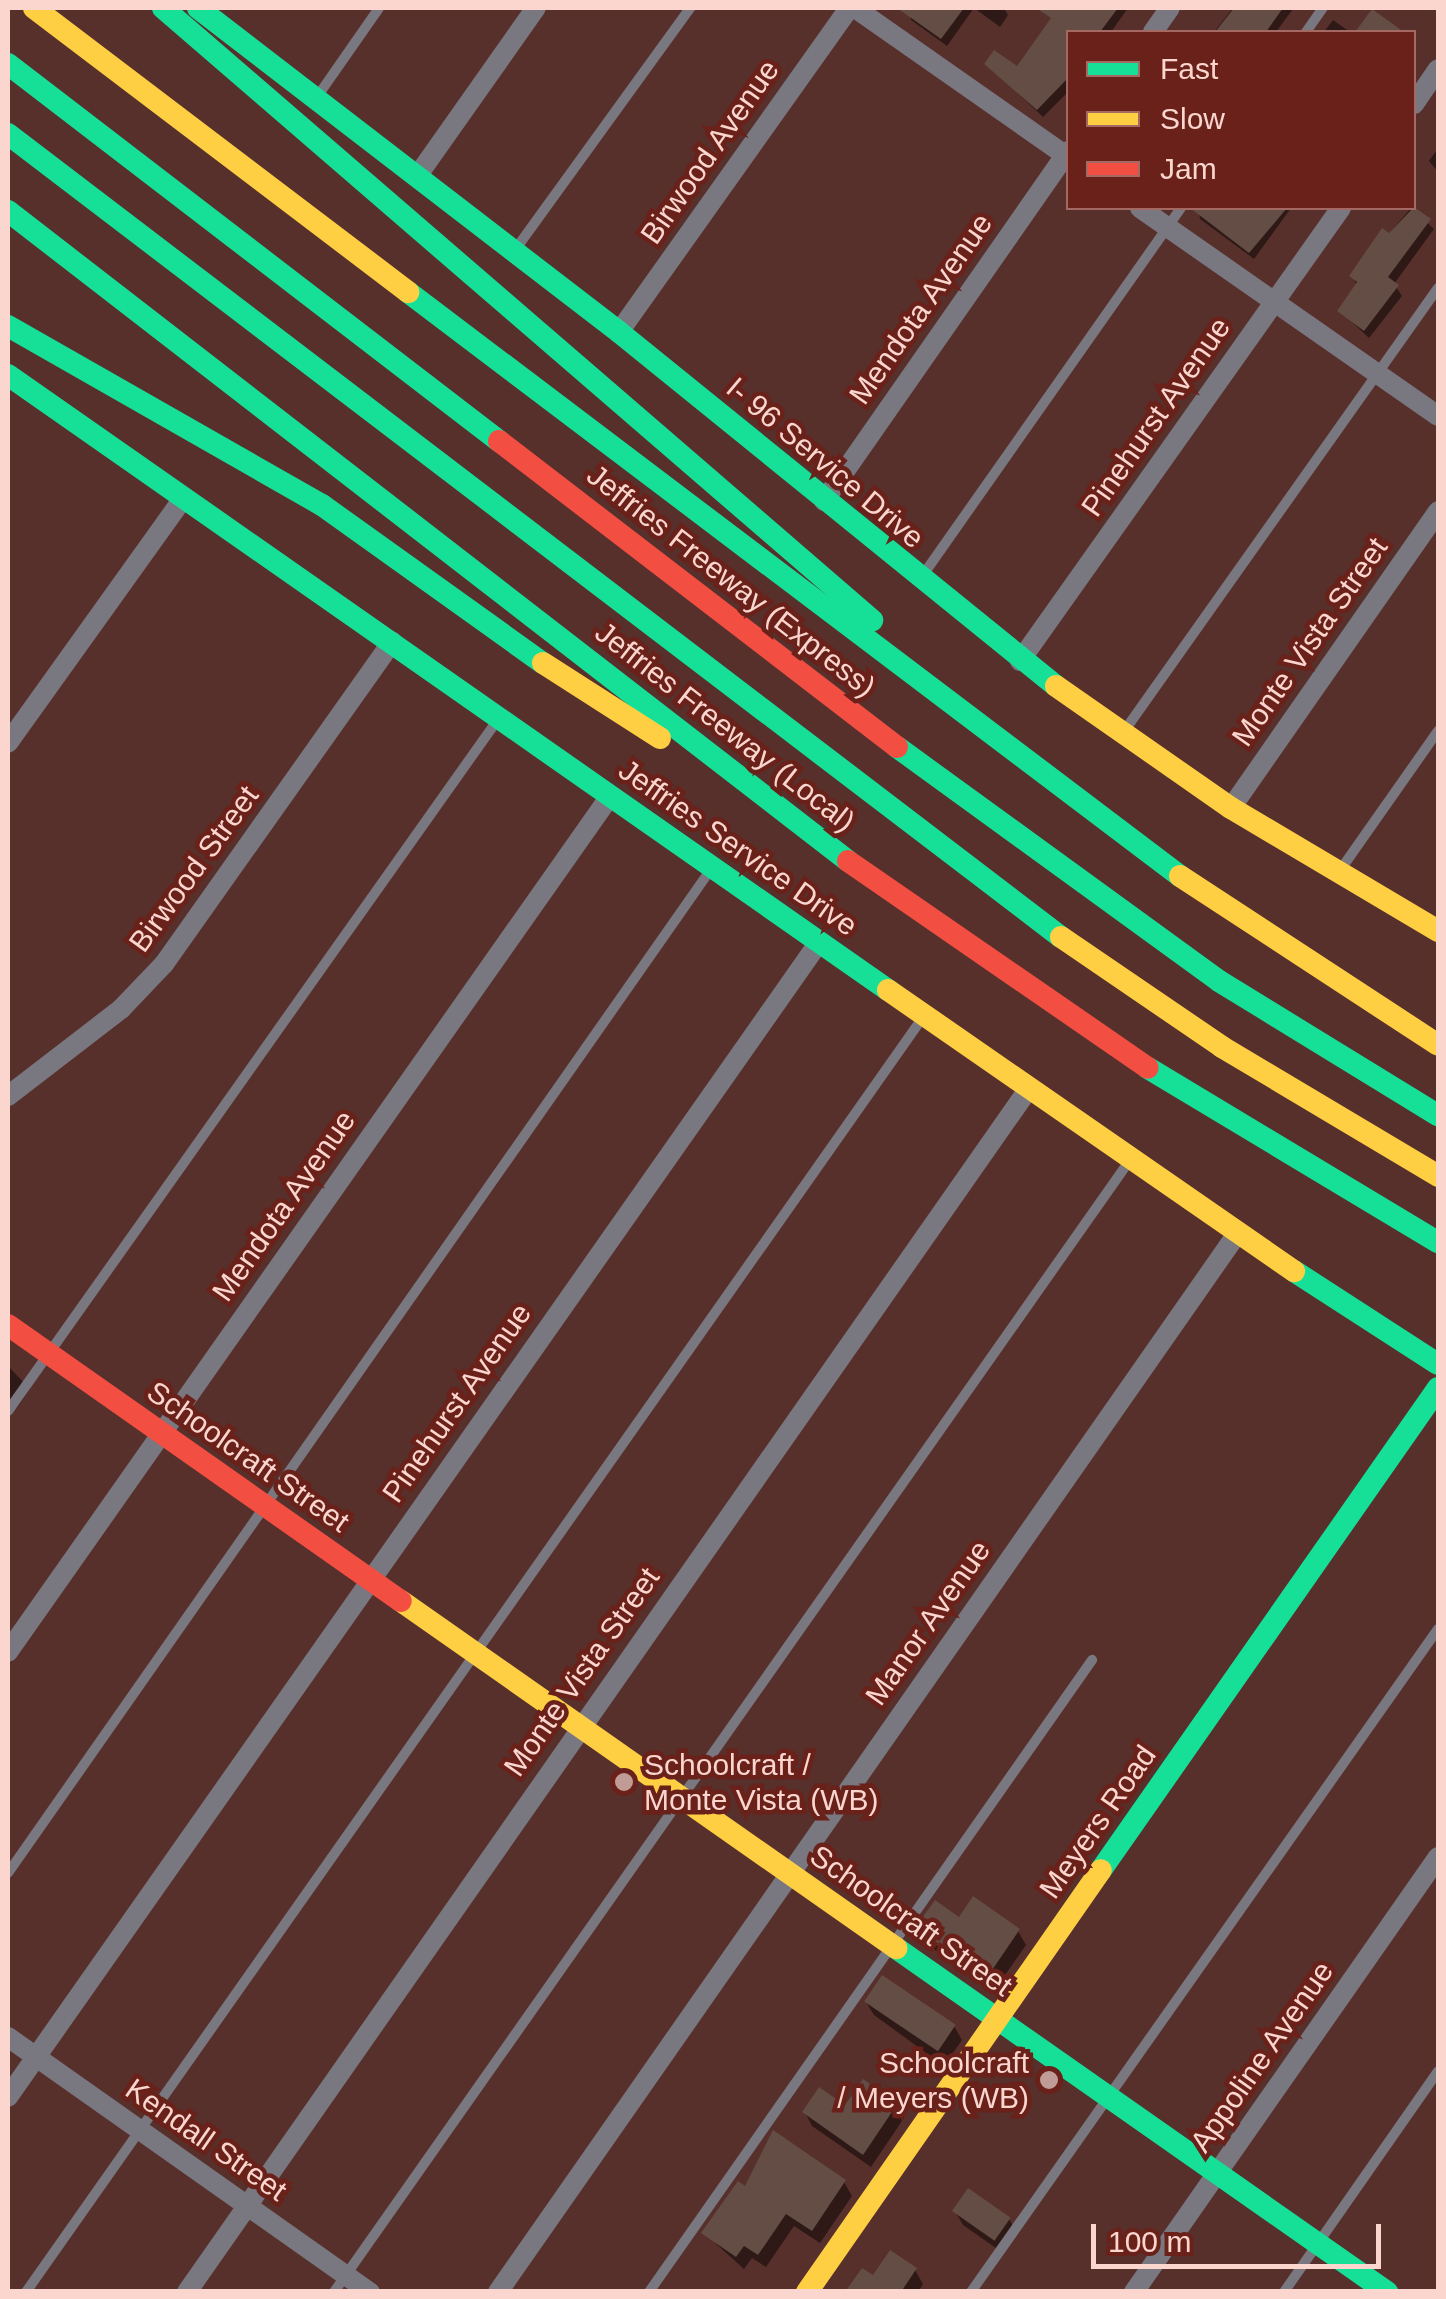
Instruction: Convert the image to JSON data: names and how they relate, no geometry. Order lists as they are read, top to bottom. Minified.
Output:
{"streets":{"main road":["I- 96 Service Drive","Jeffries Freeway (Express)","Jeffries Freeway (Local)","Jeffries Service Drive","Schoolcraft Street","Meyers Road"],"street":["Birwood Avenue","Mendota Avenue","Pinehurst Avenue","Monte Vista Street","Birwood Street","Manor Avenue","Appoline Avenue","Kendall Street"]},"crossings":[["Birwood Avenue","I- 96 Service Drive"],["Mendota Avenue","I- 96 Service Drive"],["Mendota Avenue","Jeffries Service Drive"],["Mendota Avenue","Schoolcraft Street"],["Pinehurst Avenue","I- 96 Service Drive"],["Pinehurst Avenue","Jeffries Service Drive"],["Pinehurst Avenue","Schoolcraft Street"],["Pinehurst Avenue","Kendall Street"],["I- 96 Service Drive","Monte Vista Street"],["Monte Vista Street","Jeffries Service Drive"],["Monte Vista Street","Schoolcraft Street"],["Monte Vista Street","Kendall Street"],["Jeffries Service Drive","Birwood Street"],["Jeffries Service Drive","Manor Avenue"],["Schoolcraft Street","Manor Avenue"],["Schoolcraft Street","Meyers Road"],["Schoolcraft Street","Appoline Avenue"]],"places":["Schoolcraft / Monte Vista (WB)","Schoolcraft / Meyers (WB)"],"legend":["Fast","Slow","Jam"],"scale_bar":"100 m"}
